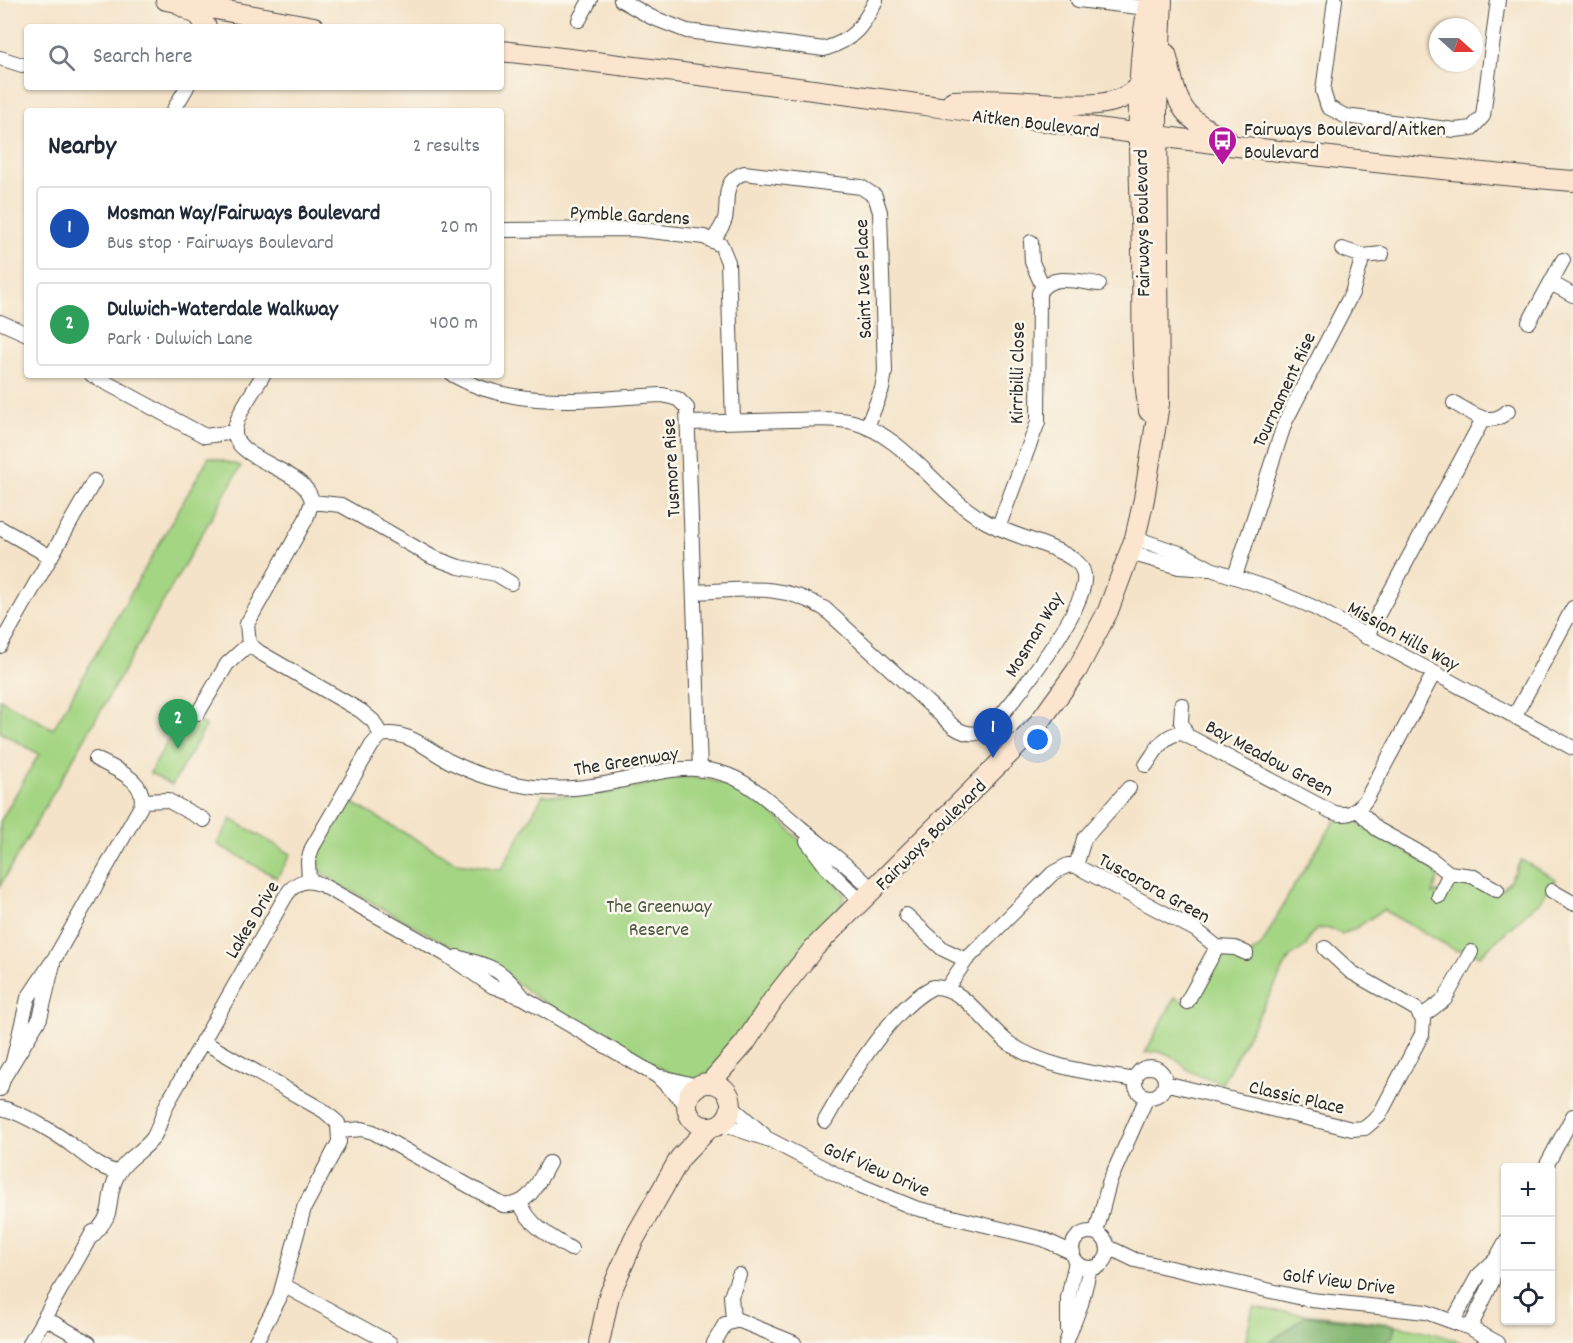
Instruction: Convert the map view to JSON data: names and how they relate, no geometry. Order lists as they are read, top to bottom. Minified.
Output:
{"streets":{"street":["Aitken Boulevard","Pymble Gardens","Fairways Boulevard","Saint Ives Place","Kirribilli Close","Tournament Rise","Tusmore Rise","Mosman Way","Mission Hills Way","Bay Meadow Green","The Greenway","Tuscorora Green","Lakes Drive","Classic Place","Golf View Drive"]},"crossings":[["Aitken Boulevard","Fairways Boulevard"],["Pymble Gardens","Saint Ives Place"],["Pymble Gardens","Mosman Way"],["Fairways Boulevard","Mission Hills Way"],["Fairways Boulevard","The Greenway"],["Fairways Boulevard","Lakes Drive"],["Fairways Boulevard","Golf View Drive"],["Saint Ives Place","Mosman Way"],["Kirribilli Close","Mosman Way"],["Tournament Rise","Mission Hills Way"],["Tusmore Rise","Mosman Way"],["Tusmore Rise","The Greenway"],["Lakes Drive","Golf View Drive"]],"parks":["The Greenway Reserve"],"places":{"bus stop":["Fairways Boulevard/Aitken Boulevard"]},"north":"right","page":{"search":"Search here","heading":["Nearby","2 results"],"list":[{"mark":"1","name":"Mosman Way/Fairways Boulevard","note":"Bus stop · Fairways Boulevard","value":"20 m"},{"mark":"2","name":"Dulwich-Waterdale Walkway","note":"Park · Dulwich Lane","value":"400 m"}],"pins":["2","1"],"map_buttons":["+","−"]}}
